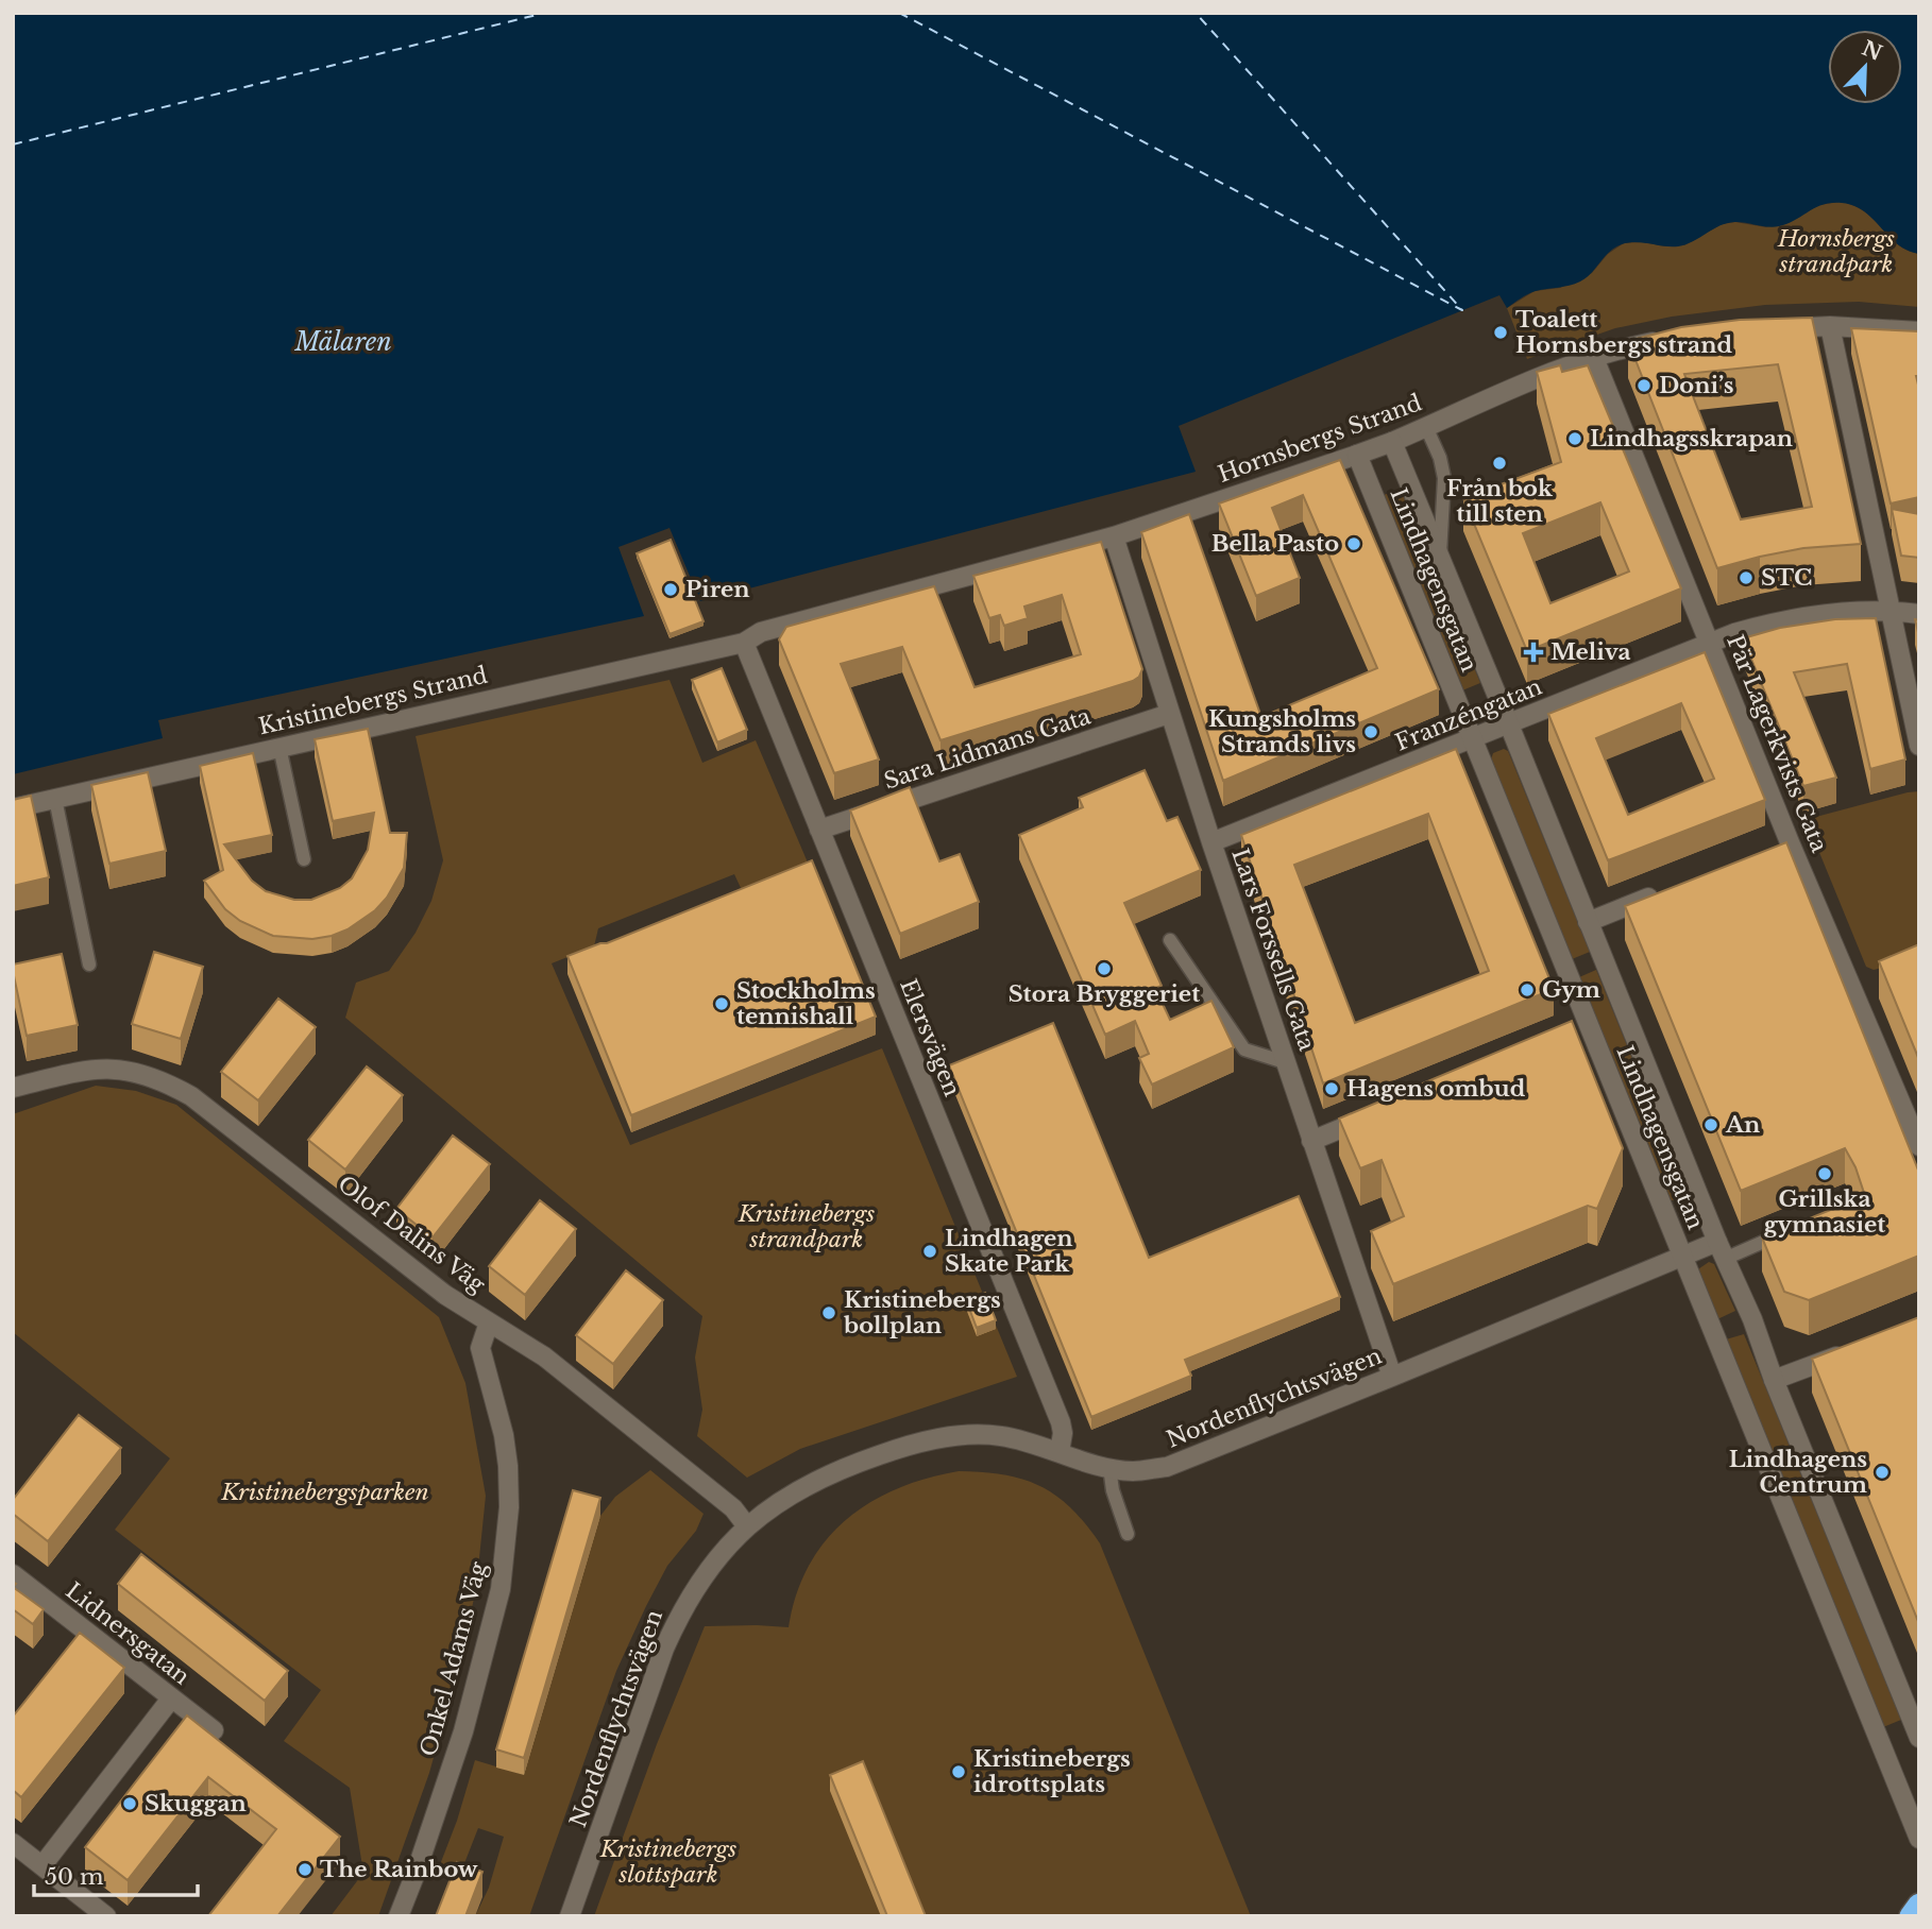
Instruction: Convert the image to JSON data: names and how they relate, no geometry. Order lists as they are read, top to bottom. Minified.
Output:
{"streets":{"street":["Hornsbergs Strand","Lindhagensgatan","Kristinebergs Strand","Franzéngatan","Pär Lagerkvists Gata","Sara Lidmans Gata","Lars Forssells Gata","Elersvägen","Olof Dalins Väg","Nordenflychtsvägen","Lidnersgatan","Onkel Adams Väg"]},"crossings":[["Hornsbergs Strand","Lindhagensgatan"],["Hornsbergs Strand","Kristinebergs Strand"],["Hornsbergs Strand","Pär Lagerkvists Gata"],["Hornsbergs Strand","Lars Forssells Gata"],["Hornsbergs Strand","Elersvägen"],["Lindhagensgatan","Franzéngatan"],["Lindhagensgatan","Nordenflychtsvägen"],["Kristinebergs Strand","Elersvägen"],["Franzéngatan","Pär Lagerkvists Gata"],["Franzéngatan","Lars Forssells Gata"],["Sara Lidmans Gata","Lars Forssells Gata"],["Sara Lidmans Gata","Elersvägen"],["Lars Forssells Gata","Nordenflychtsvägen"],["Elersvägen","Nordenflychtsvägen"],["Olof Dalins Väg","Nordenflychtsvägen"],["Olof Dalins Väg","Onkel Adams Väg"]],"water":["Mälaren"],"parks":["Hornsbergs strandpark","Kristinebergs strandpark","Kristinebergsparken","Kristinebergs slottspark"],"places":{"other":["Toalett Hornsbergs strand","Doni’s","Lindhagsskrapan","Från bok till sten","Bella Pasto","STC","Piren","Kungsholms Strands livs","Stora Bryggeriet","Gym","Stockholms tennishall","Hagens ombud","An","Grillska gymnasiet","Lindhagen Skate Park","Kristinebergs bollplan","Lindhagens Centrum","Kristinebergs idrottsplats","Skuggan","The Rainbow"],"health":["Meliva"]},"scale_bar":"50 m","north":"top right"}
